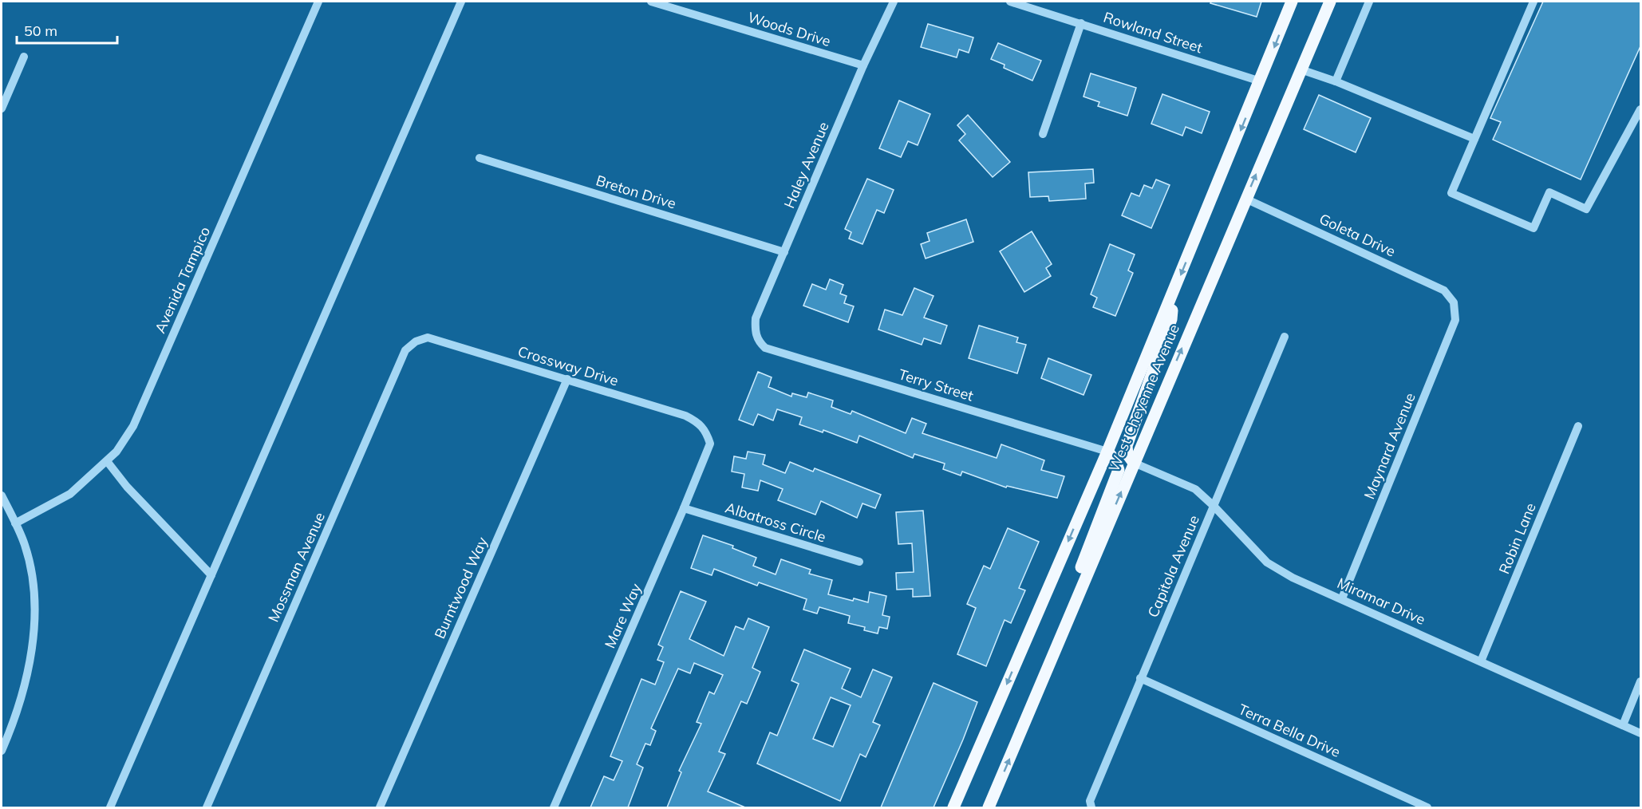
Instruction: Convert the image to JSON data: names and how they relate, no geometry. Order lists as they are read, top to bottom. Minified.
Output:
{"streets":{"main road":["West Cheyenne Avenue"],"street":["Woods Drive","Rowland Street","Haley Avenue","Breton Drive","Goleta Drive","Avenida Tampico","Crossway Drive","Terry Street","Maynard Avenue","Albatross Circle","Robin Lane","Capitola Avenue","Mossman Avenue","Burntwood Way","Miramar Drive","Mare Way","Terra Bella Drive"]},"crossings":[["Woods Drive","Haley Avenue"],["Rowland Street","West Cheyenne Avenue"],["Haley Avenue","Breton Drive"],["Haley Avenue","Terry Street"],["Goleta Drive","West Cheyenne Avenue"],["Goleta Drive","Maynard Avenue"],["Crossway Drive","Mossman Avenue"],["Crossway Drive","Burntwood Way"],["Crossway Drive","Mare Way"],["Terry Street","West Cheyenne Avenue"],["West Cheyenne Avenue","Miramar Drive"],["Maynard Avenue","Miramar Drive"],["Albatross Circle","Mare Way"],["Robin Lane","Miramar Drive"],["Capitola Avenue","Miramar Drive"],["Capitola Avenue","Terra Bella Drive"]],"scale_bar":"50 m"}
